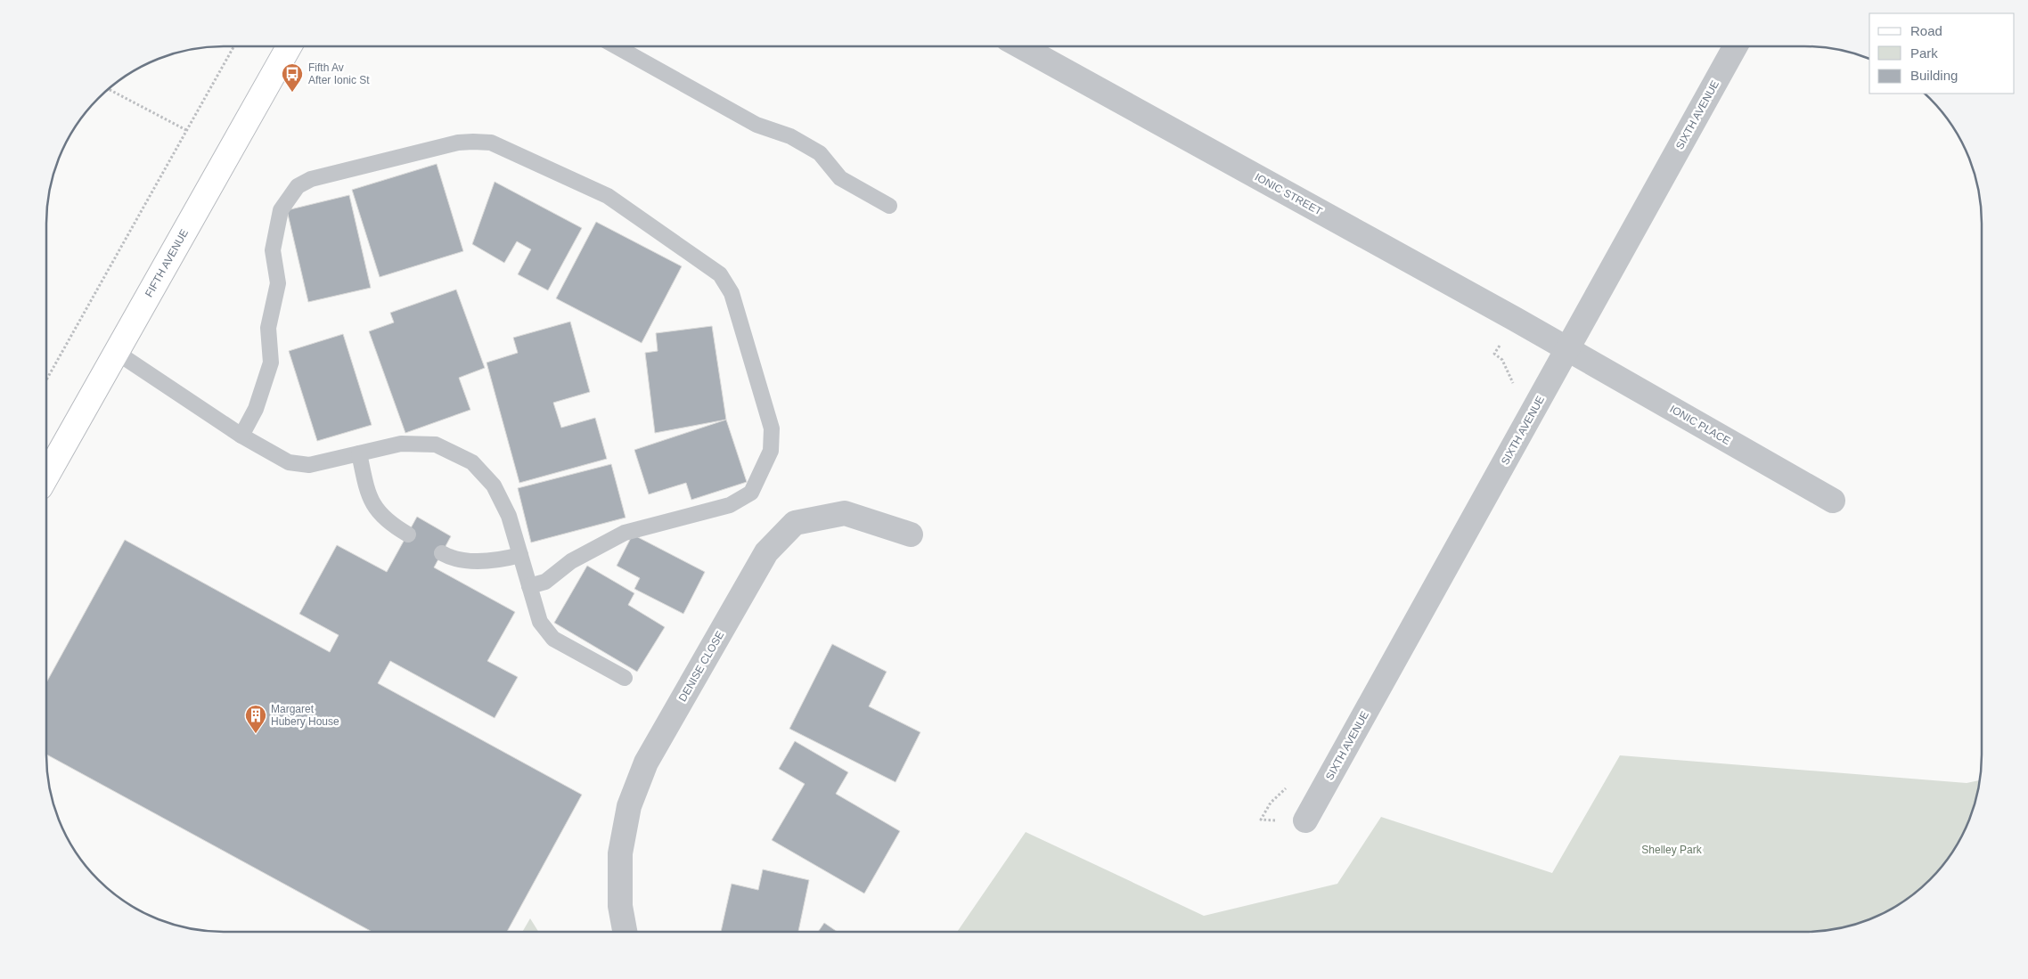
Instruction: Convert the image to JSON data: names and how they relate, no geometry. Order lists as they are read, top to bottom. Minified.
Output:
{"streets":{"street":["SIXTH AVENUE","IONIC STREET","FIFTH AVENUE","IONIC PLACE","DENISE CLOSE"]},"crossings":[["SIXTH AVENUE","IONIC STREET"],["SIXTH AVENUE","IONIC PLACE"],["IONIC STREET","IONIC PLACE"]],"parks":["Shelley Park"],"places":{"bus stop":["Fifth Av After Ionic St"],"building":["Margaret Hubery House"]},"legend":["Road","Park","Building"]}
